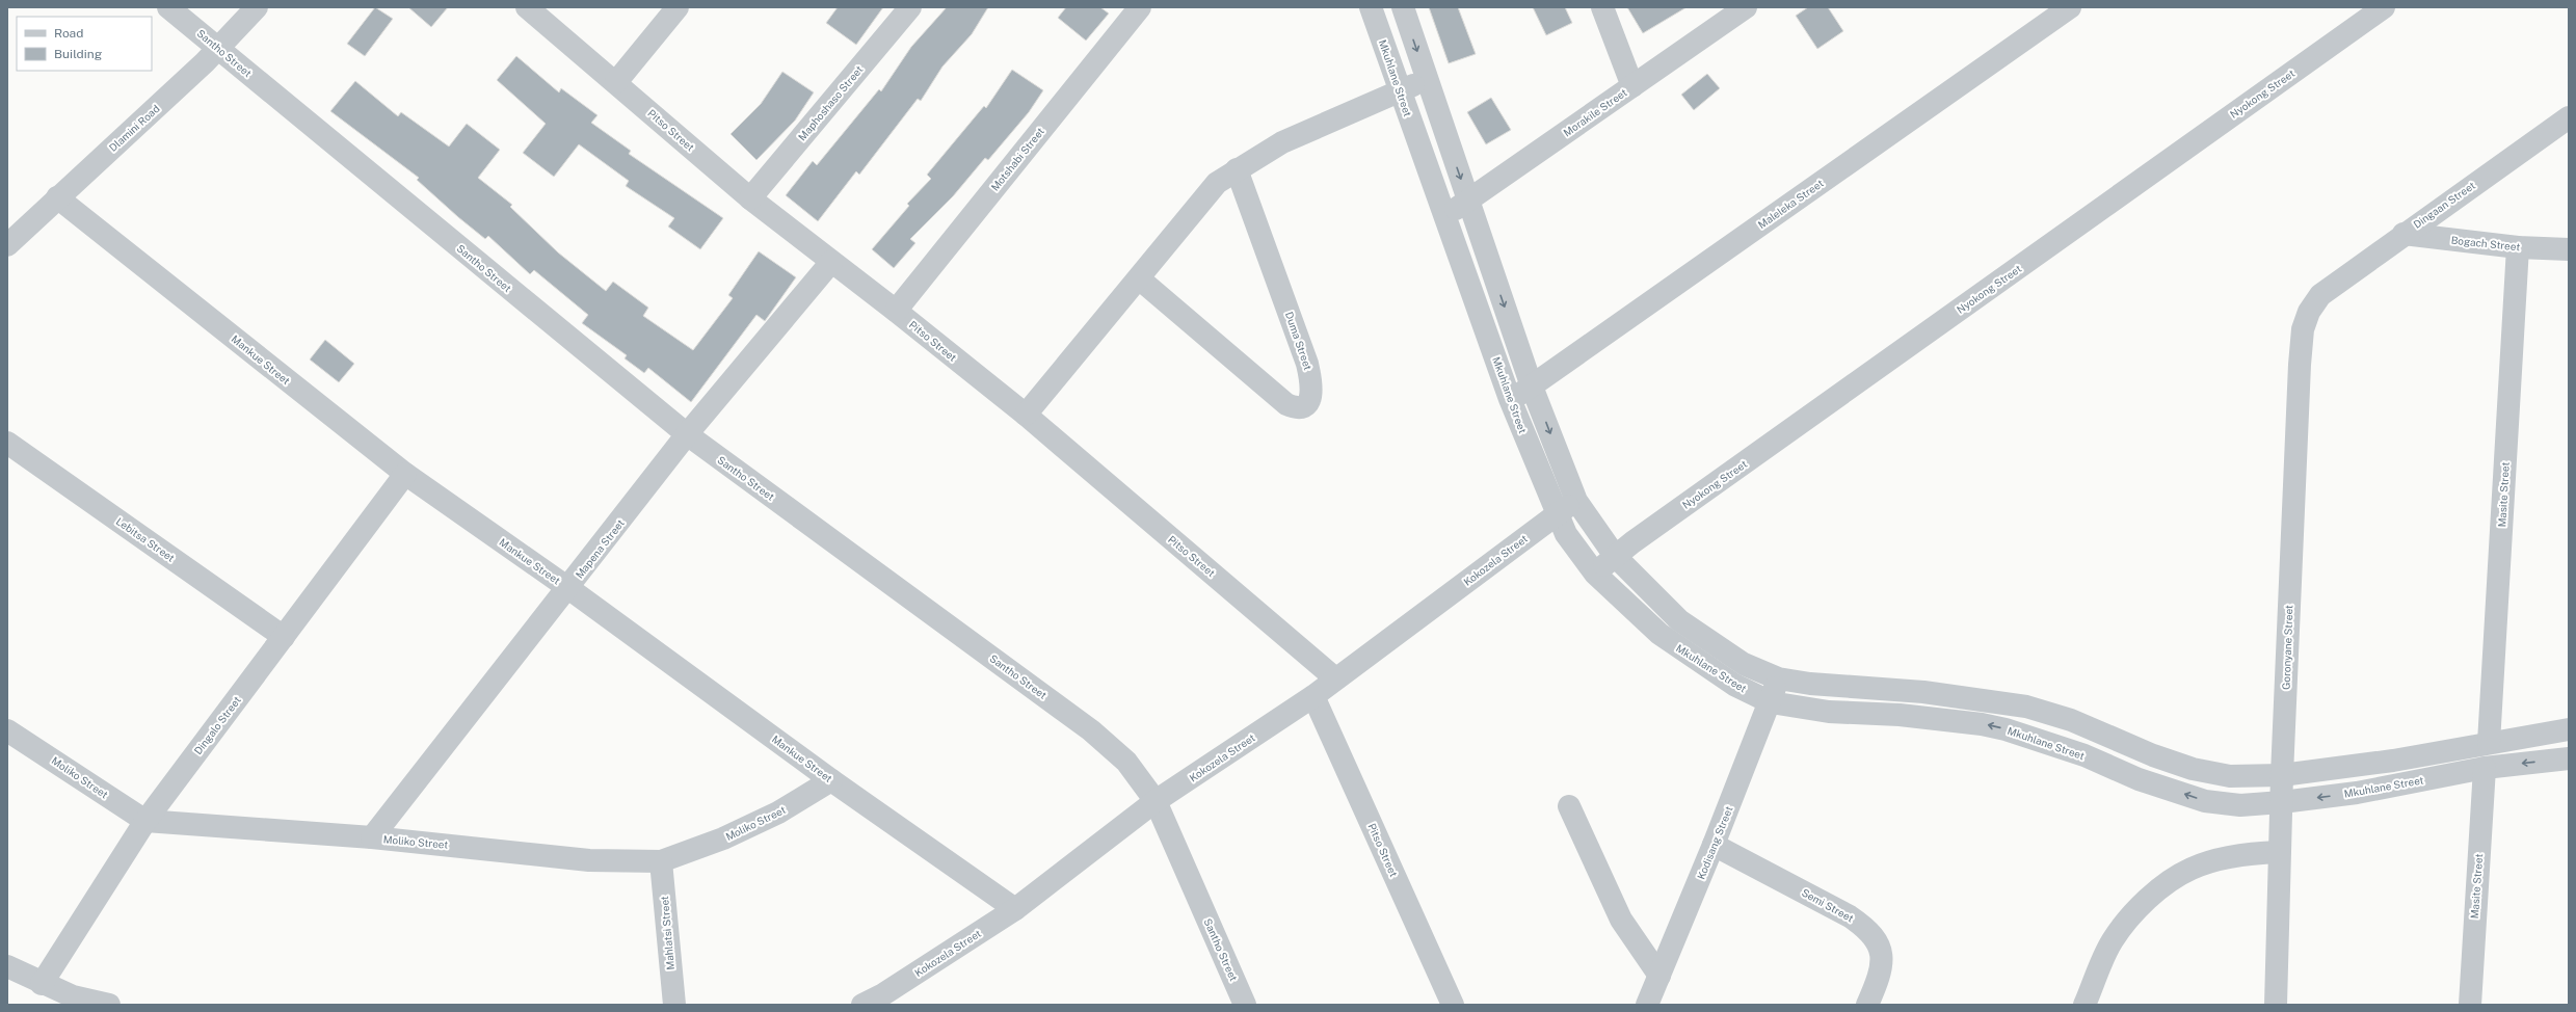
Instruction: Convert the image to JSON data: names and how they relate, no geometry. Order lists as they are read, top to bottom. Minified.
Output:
{"streets":{"street":["Santho Street","Mkuhlane Street","Nyokong Street","Maphoshaso Street","Morakile Street","Dlamini Road","Pitso Street","Motshabi Street","Maleleka Street","Dingaan Street","Bogach Street","Duma Street","Mankue Street","Masite Street","Lebitsa Street","Mapena Street","Kokozela Street","Goronyane Street","Dingalo Street","Moliko Street","Kodisang Street","Semi Street","Mahlatsi Street"]},"crossings":[["Santho Street","Dlamini Road"],["Santho Street","Mapena Street"],["Santho Street","Kokozela Street"],["Mkuhlane Street","Nyokong Street"],["Mkuhlane Street","Morakile Street"],["Mkuhlane Street","Maleleka Street"],["Mkuhlane Street","Masite Street"],["Mkuhlane Street","Kokozela Street"],["Mkuhlane Street","Goronyane Street"],["Mkuhlane Street","Kodisang Street"],["Maphoshaso Street","Pitso Street"],["Dlamini Road","Mankue Street"],["Pitso Street","Motshabi Street"],["Pitso Street","Mapena Street"],["Pitso Street","Kokozela Street"],["Dingaan Street","Bogach Street"],["Dingaan Street","Goronyane Street"],["Bogach Street","Masite Street"],["Mankue Street","Mapena Street"],["Mankue Street","Kokozela Street"],["Mankue Street","Dingalo Street"],["Mankue Street","Moliko Street"],["Lebitsa Street","Dingalo Street"],["Mapena Street","Moliko Street"],["Dingalo Street","Moliko Street"],["Moliko Street","Mahlatsi Street"],["Kodisang Street","Semi Street"]],"legend":["Road","Building"]}
